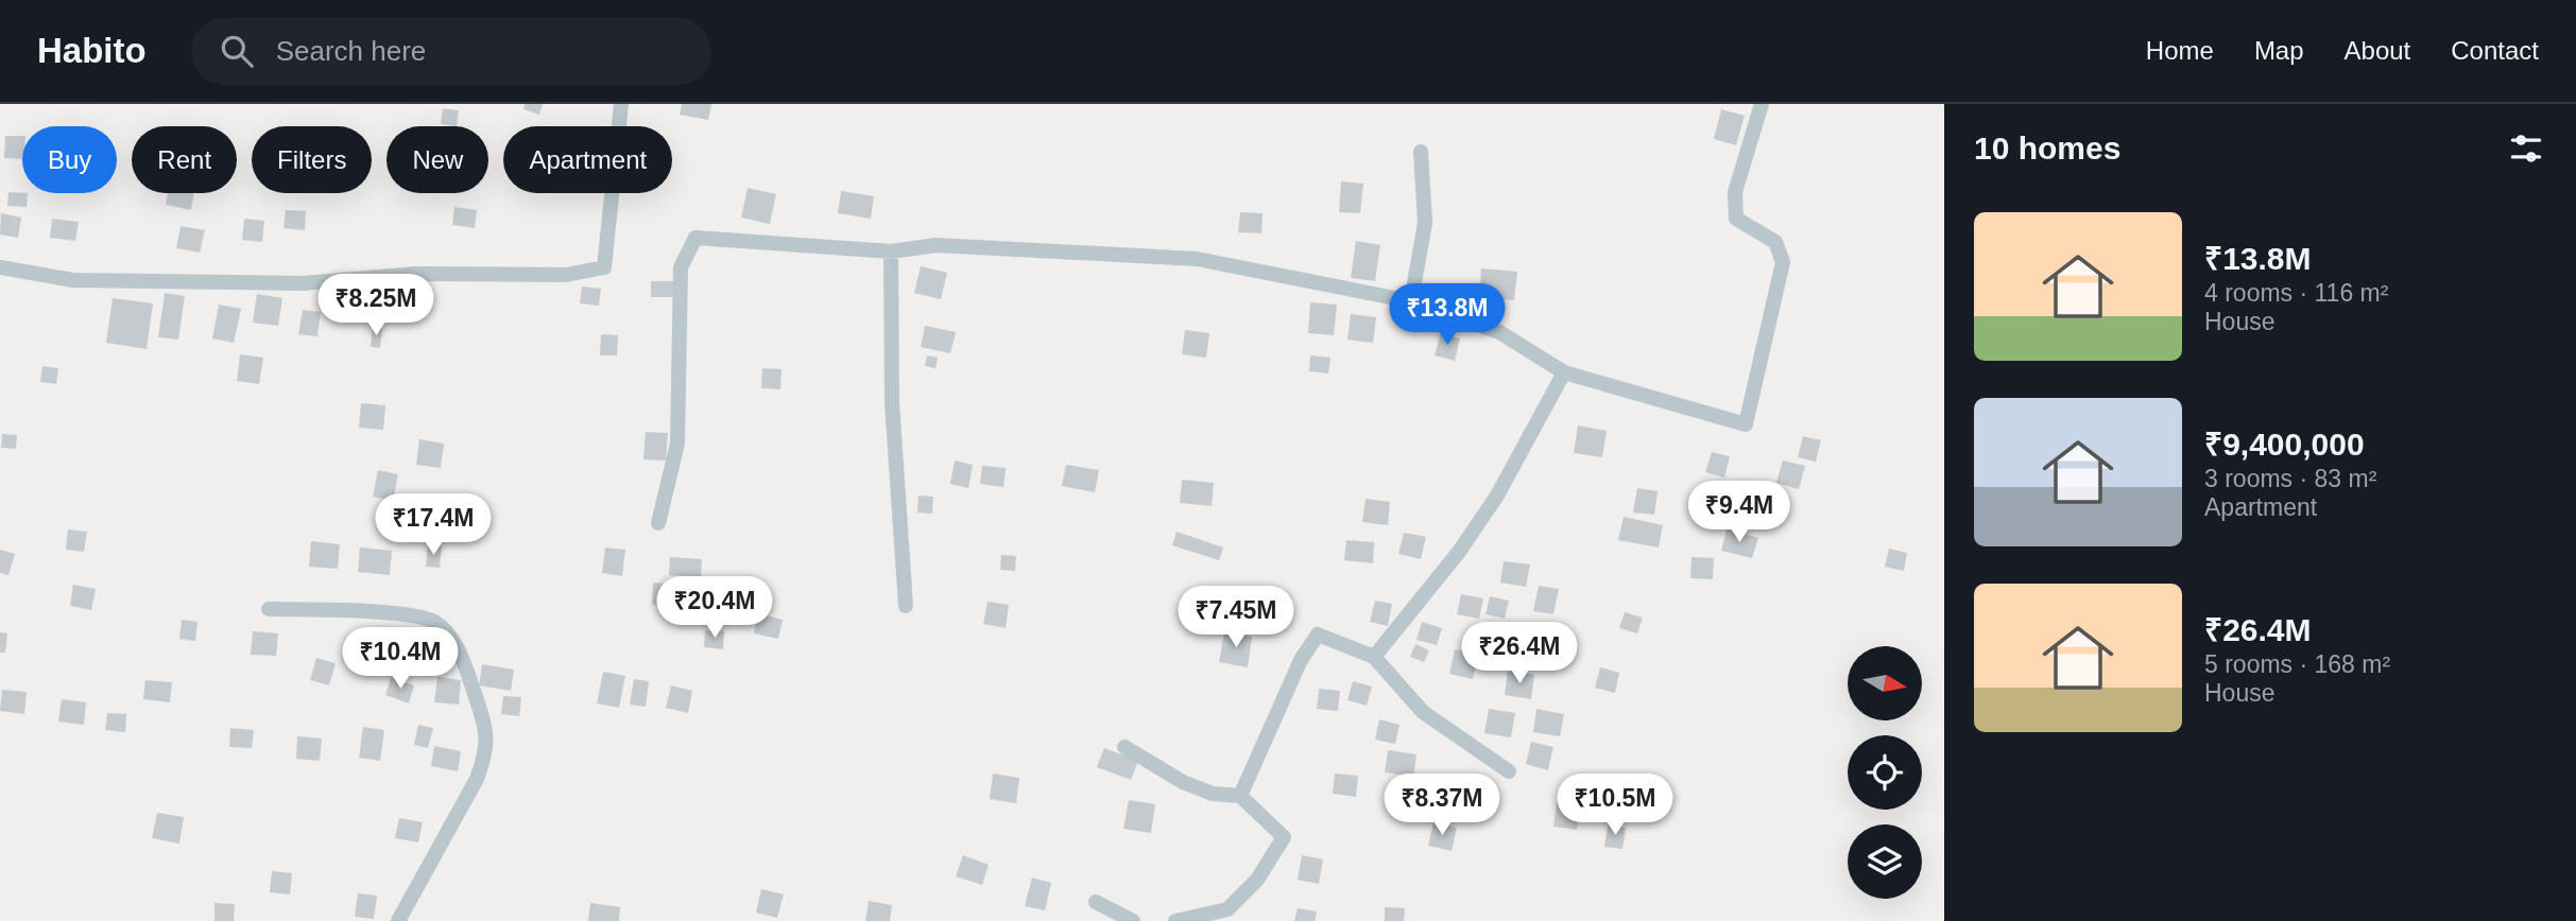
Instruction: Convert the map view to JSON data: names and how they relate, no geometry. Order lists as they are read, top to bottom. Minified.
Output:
{"north":"right","page":{"header":"Habito","search":"Search here","nav":["Home","Map","About","Contact"],"heading":"10 homes","chip":["Buy","Rent","Filters","New","Apartment"],"list":[{"name":"₹13.8M","note":"4 rooms · 116 m² · House"},{"name":"₹9,400,000","note":"3 rooms · 83 m² · Apartment"},{"name":"₹26.4M","note":"5 rooms · 168 m² · House"}],"price":["₹8.25M","₹13.8M","₹9.4M","₹17.4M","₹20.4M","₹7.45M","₹26.4M","₹10.4M","₹8.37M","₹10.5M"]}}
